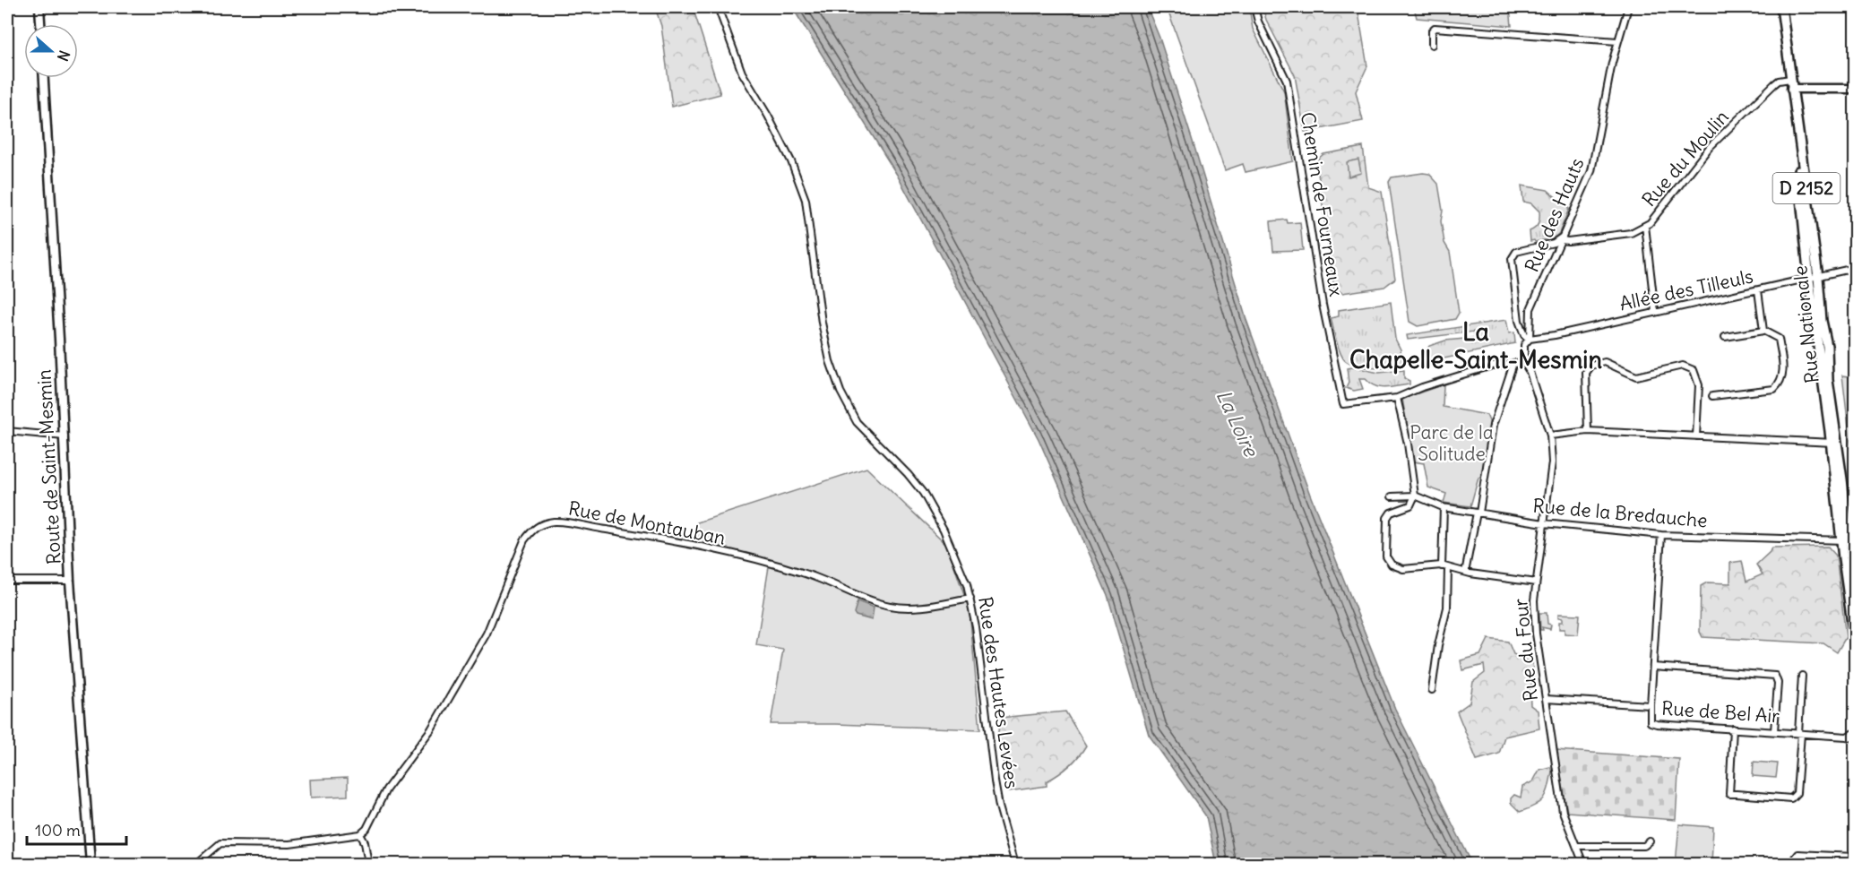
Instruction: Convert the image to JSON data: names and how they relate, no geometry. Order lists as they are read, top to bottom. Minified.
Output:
{"streets":{"main road":["D 2152","Rue Nationale","Route de Saint-Mesmin"],"street":["Rue du Moulin","Chemin de Fourneaux","Rue des Hauts","Allée des Tilleuls","Rue de la Bredauche","Rue de Montauban","Rue du Four","Rue des Hautes Levées","Rue de Bel Air"]},"crossings":[["Rue du Moulin","Rue des Hauts"],["Rue du Moulin","Rue Nationale"],["D 2152","Rue Nationale"],["D 2152","Rue de la Bredauche"],["Rue des Hauts","Allée des Tilleuls"],["Allée des Tilleuls","Rue Nationale"],["Rue Nationale","Rue de la Bredauche"],["Rue de la Bredauche","Rue du Four"],["Rue de la Bredauche","Rue de Bel Air"],["Rue de Montauban","Rue des Hautes Levées"]],"districts":["La Chapelle-Saint-Mesmin"],"water":["La Loire"],"parks":["Parc de la Solitude"],"scale_bar":"100 m","north":"right"}
